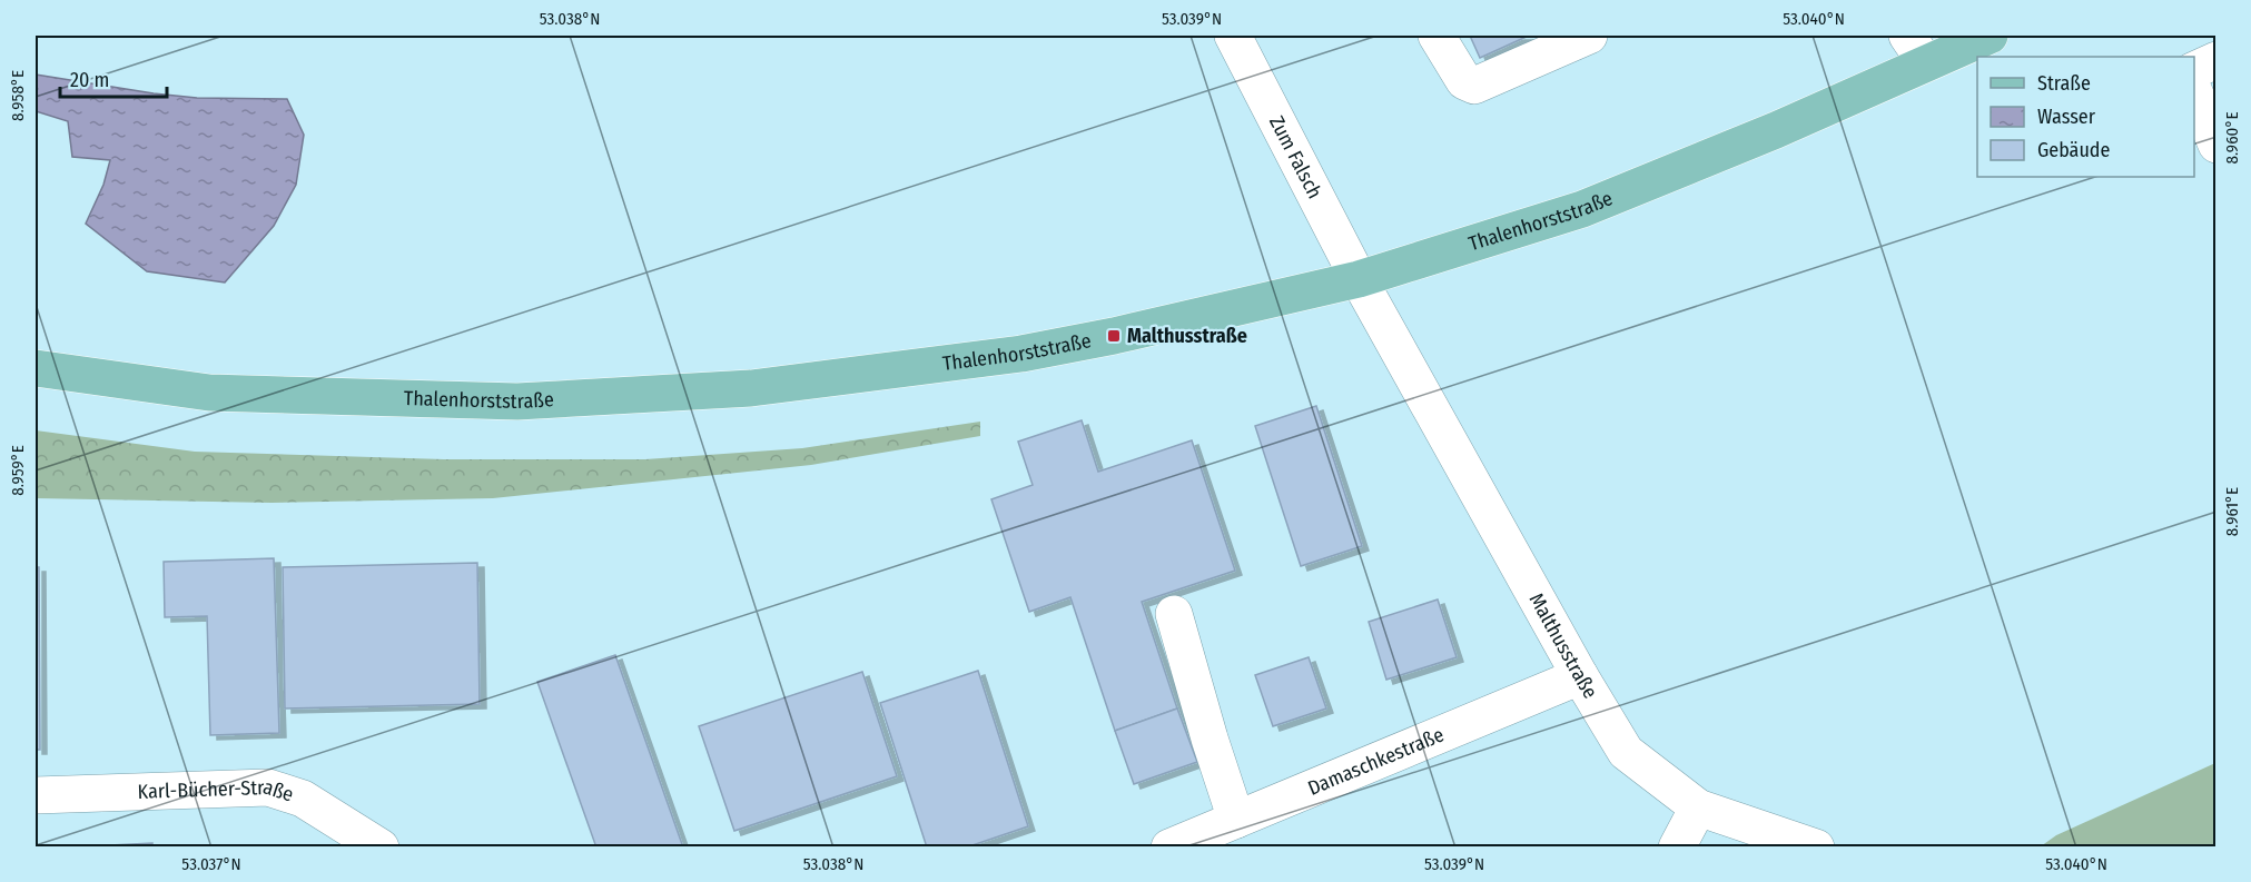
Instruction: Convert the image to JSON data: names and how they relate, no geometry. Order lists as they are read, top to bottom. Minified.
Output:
{"streets":{"main road":["Thalenhorststraße"],"street":["Zum Falsch","Malthusstraße","Damaschkestraße","Karl-Bücher-Straße"]},"crossings":[["Zum Falsch","Thalenhorststraße"],["Zum Falsch","Malthusstraße"],["Thalenhorststraße","Malthusstraße"],["Malthusstraße","Damaschkestraße"]],"places":{"transit":["Malthusstraße"]},"legend":["Straße","Wasser","Gebäude"],"scale_bar":"20 m","coordinates":["53.038°N","53.039°N","53.040°N","8.958°E","8.960°E","8.959°E","8.961°E","53.037°N"]}
